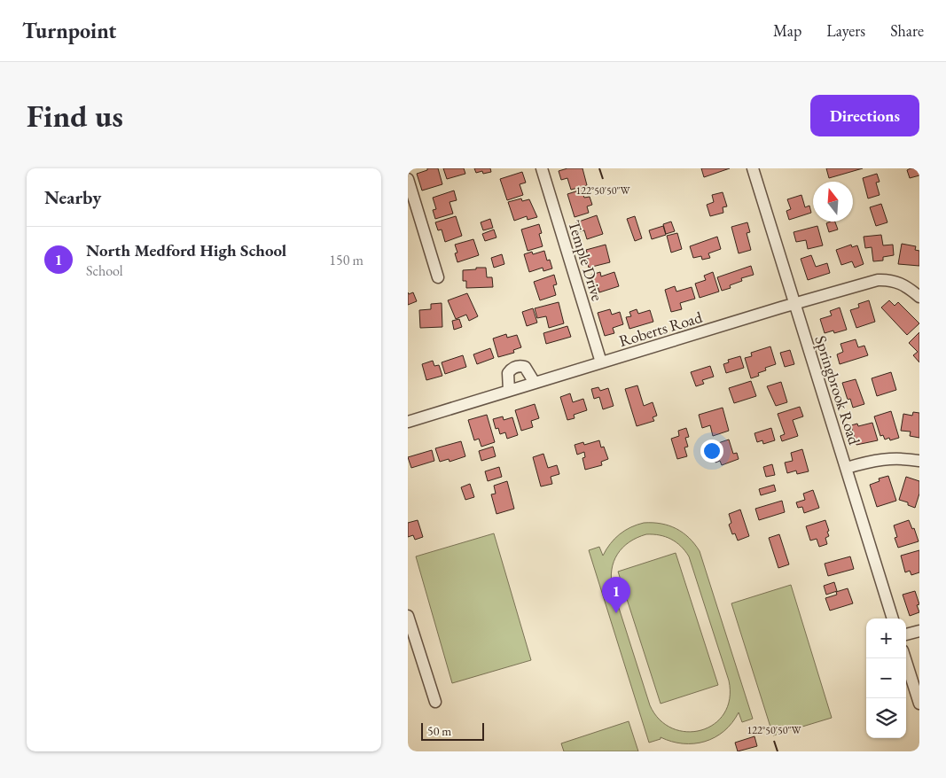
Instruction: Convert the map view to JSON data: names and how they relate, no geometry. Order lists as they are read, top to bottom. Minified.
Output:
{"streets":{"street":["Temple Drive","Roberts Road","Springbrook Road"]},"crossings":[["Temple Drive","Roberts Road"],["Roberts Road","Springbrook Road"]],"scale_bar":"50 m","north":"top","page":{"header":"Turnpoint","nav":["Map","Layers","Share"],"buttons":"Directions","title":"Find us","heading":"Nearby","list":[{"mark":"1","name":"North Medford High School","note":"School","value":"150 m"}],"pins":"1","map_buttons":["+","−"],"scale":"50 m"},"coordinates":["122°50'50\"W"]}
